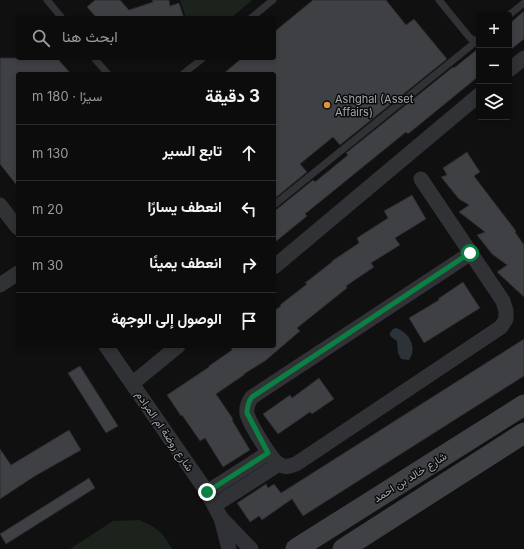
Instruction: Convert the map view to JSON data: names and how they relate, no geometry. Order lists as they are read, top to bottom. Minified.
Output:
{"streets":{"main road":["شارع خالد بن احمد"],"street":["شارع روضة ام المرادم"]},"places":["Ashghal (Asset Affairs)"],"page":{"map_buttons":["+","−"],"search":"ابحث هنا","heading":["3 دقيقة","سيرًا · 180 m"],"list":[["تابع السير","130 m"],["انعطف يسارًا","20 m"],["انعطف يمينًا","30 m"],"الوصول إلى الوجهة"]}}
